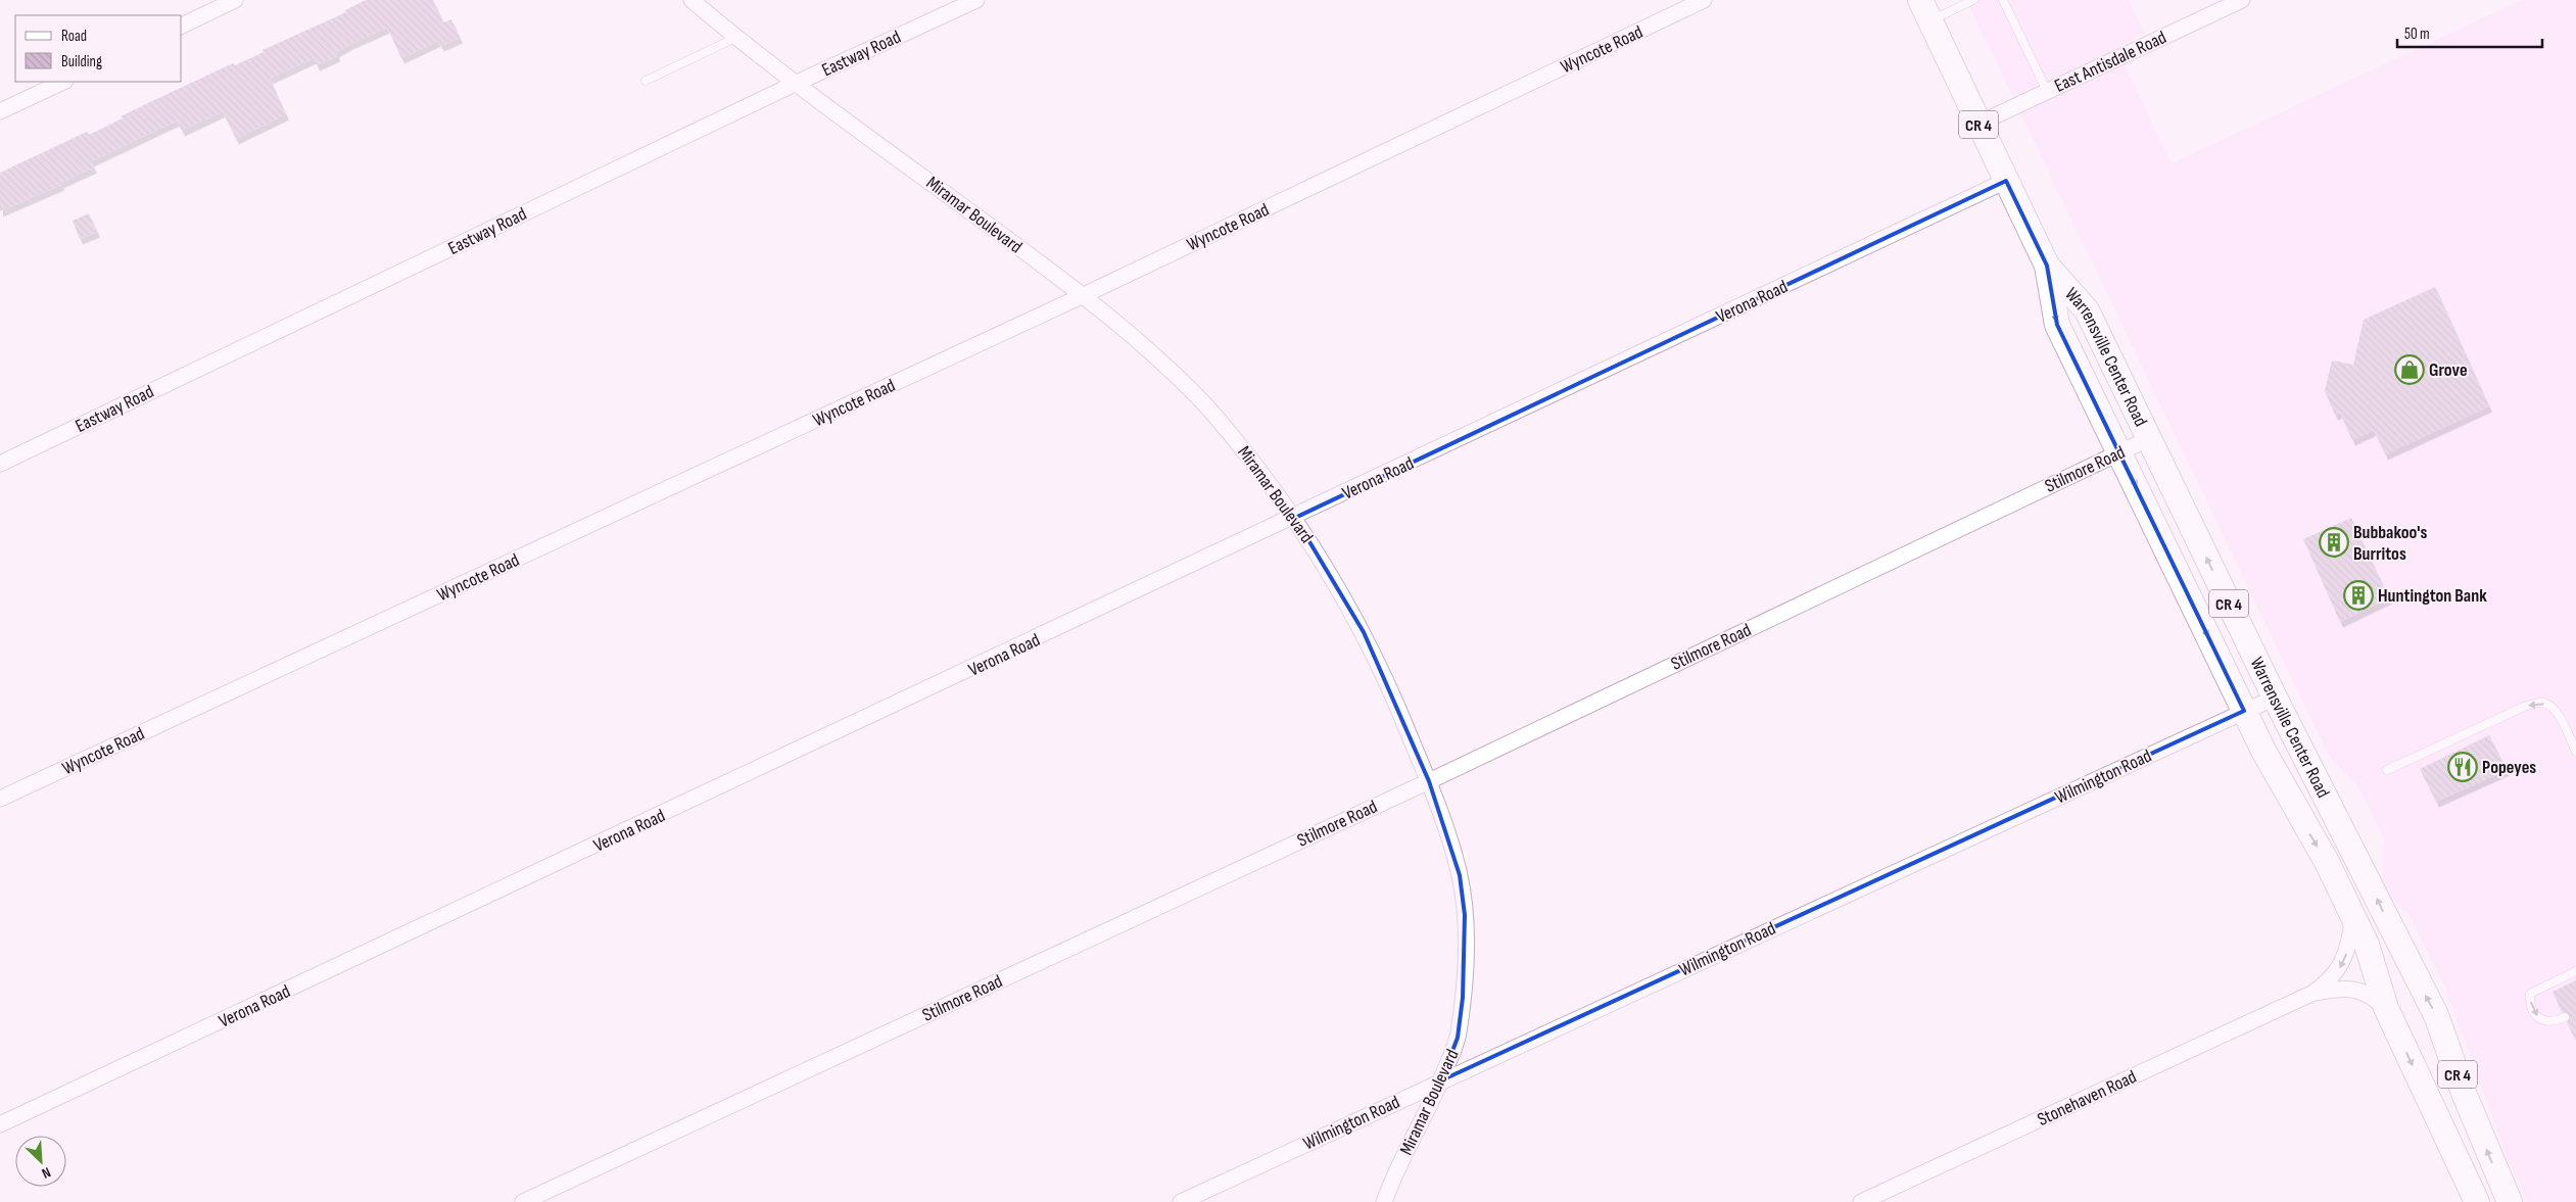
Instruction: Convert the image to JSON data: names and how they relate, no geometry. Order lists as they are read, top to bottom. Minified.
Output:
{"streets":{"main road":["CR 4","Warrensville Center Road"],"street":["Wyncote Road","Eastway Road","East Antisdale Road","Miramar Boulevard","Verona Road","Stilmore Road","Wilmington Road","Stonehaven Road"]},"crossings":[["Wyncote Road","Miramar Boulevard"],["Eastway Road","Miramar Boulevard"],["East Antisdale Road","Warrensville Center Road"],["Miramar Boulevard","Verona Road"],["Miramar Boulevard","Stilmore Road"],["Miramar Boulevard","Wilmington Road"],["Verona Road","Warrensville Center Road"],["Warrensville Center Road","Stilmore Road"],["Warrensville Center Road","Wilmington Road"],["Warrensville Center Road","Stonehaven Road"]],"places":{"shop":["Grove"],"building":["Bubbakoo's Burritos","Huntington Bank"],"restaurant":["Popeyes"]},"legend":["Road","Building"],"scale_bar":"50 m","north":"bottom right"}
